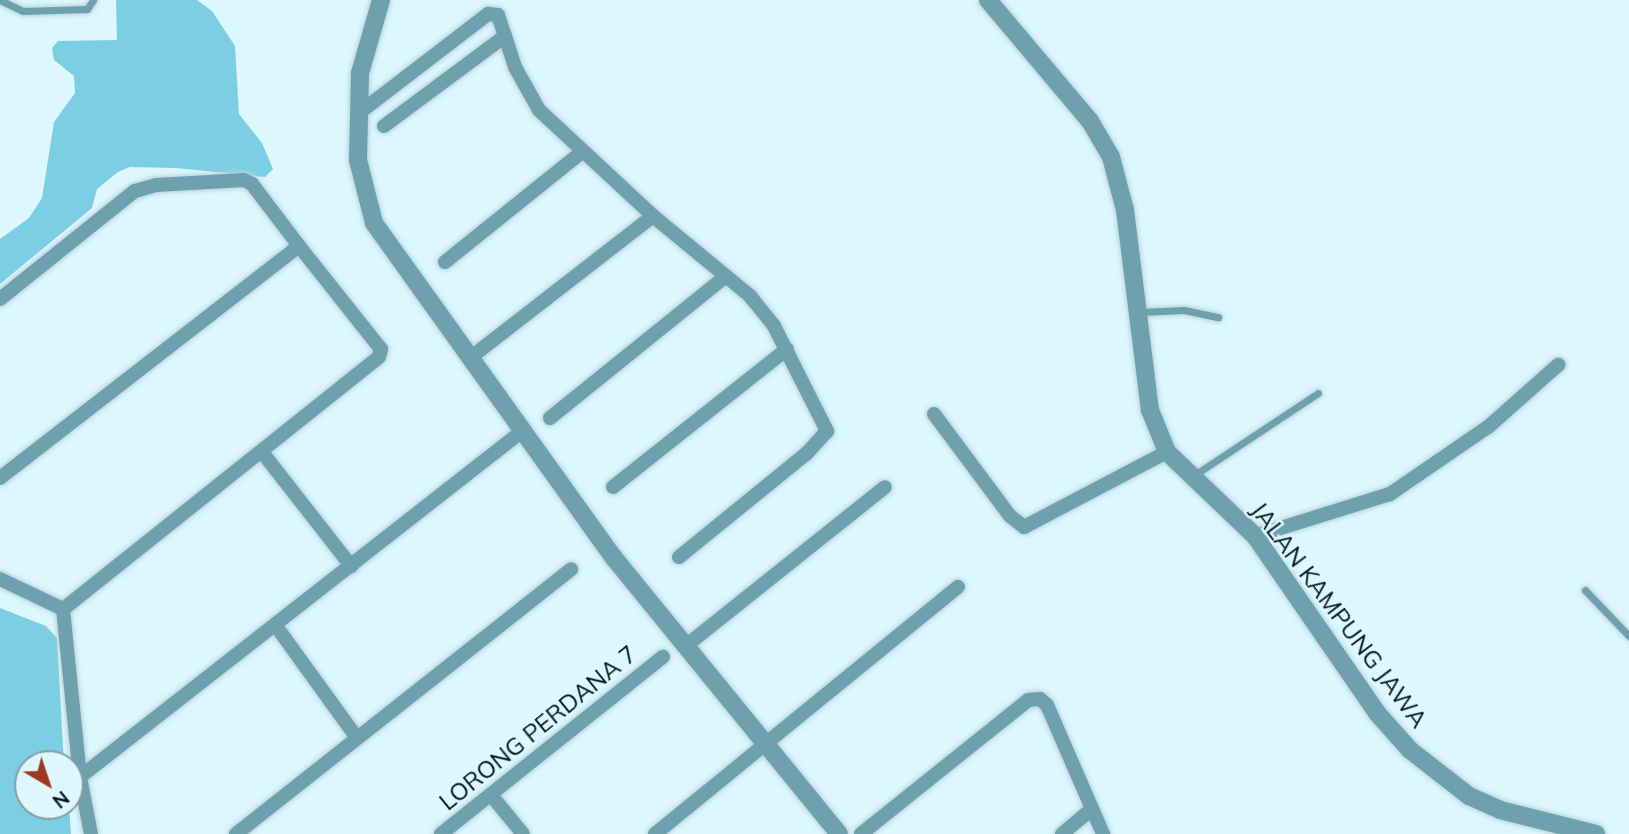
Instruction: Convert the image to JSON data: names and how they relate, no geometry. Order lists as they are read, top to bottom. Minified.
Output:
{"streets":{"street":["JALAN KAMPUNG JAWA","LORONG PERDANA 7"]},"north":"bottom right"}
